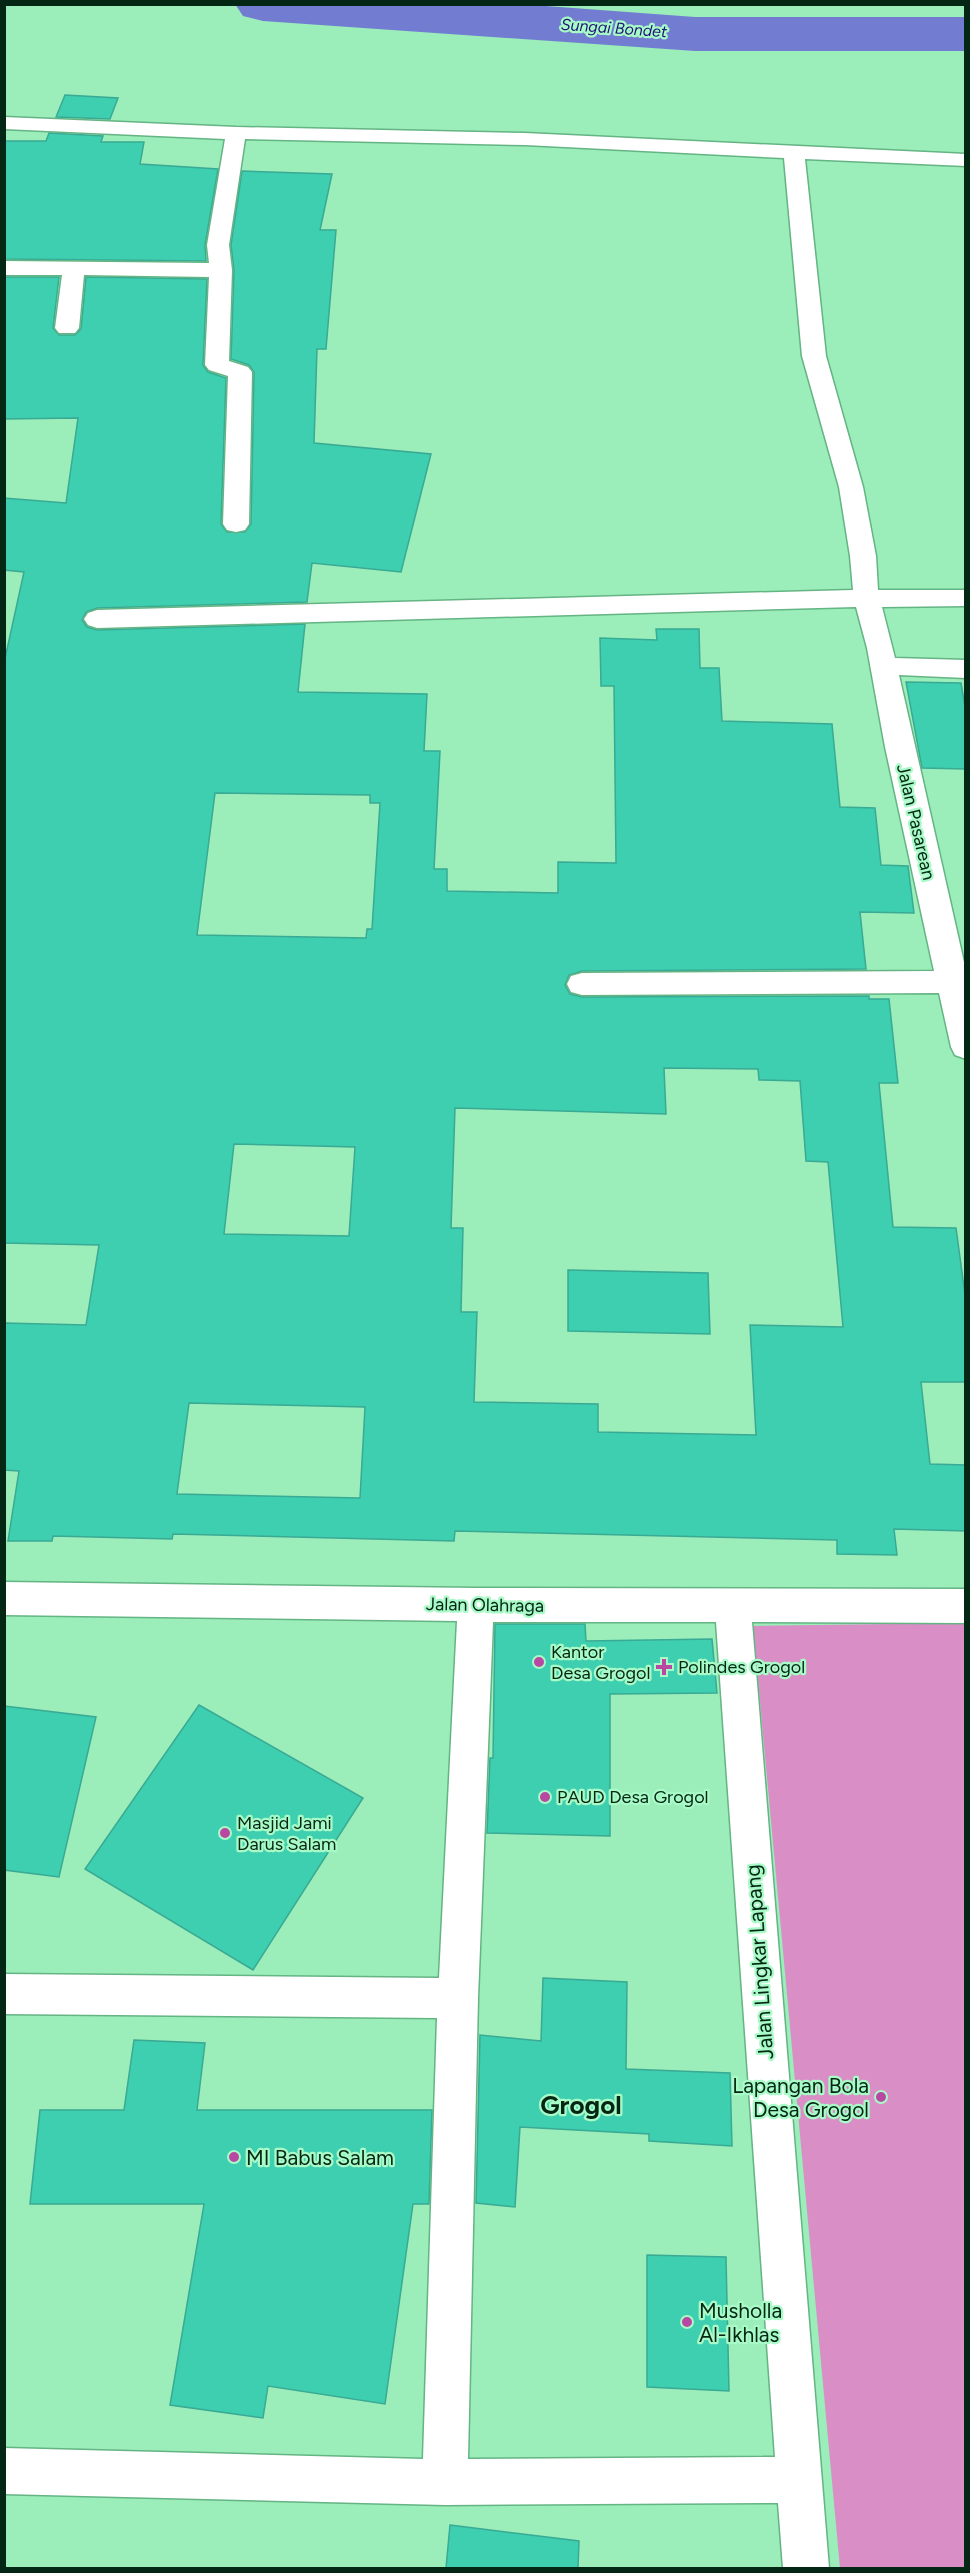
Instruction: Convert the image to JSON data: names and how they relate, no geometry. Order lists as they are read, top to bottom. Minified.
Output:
{"streets":{"street":["Jalan Pasarean","Jalan Olahraga","Jalan Lingkar Lapang"]},"crossings":[["Jalan Olahraga","Jalan Lingkar Lapang"]],"districts":["Grogol"],"water":["Sungai Bondet"],"places":{"other":["Kantor Desa Grogol","PAUD Desa Grogol","Masjid Jami Darus Salam","Lapangan Bola Desa Grogol","MI Babus Salam","Musholla Al-Ikhlas"],"health":["Polindes Grogol"]}}
